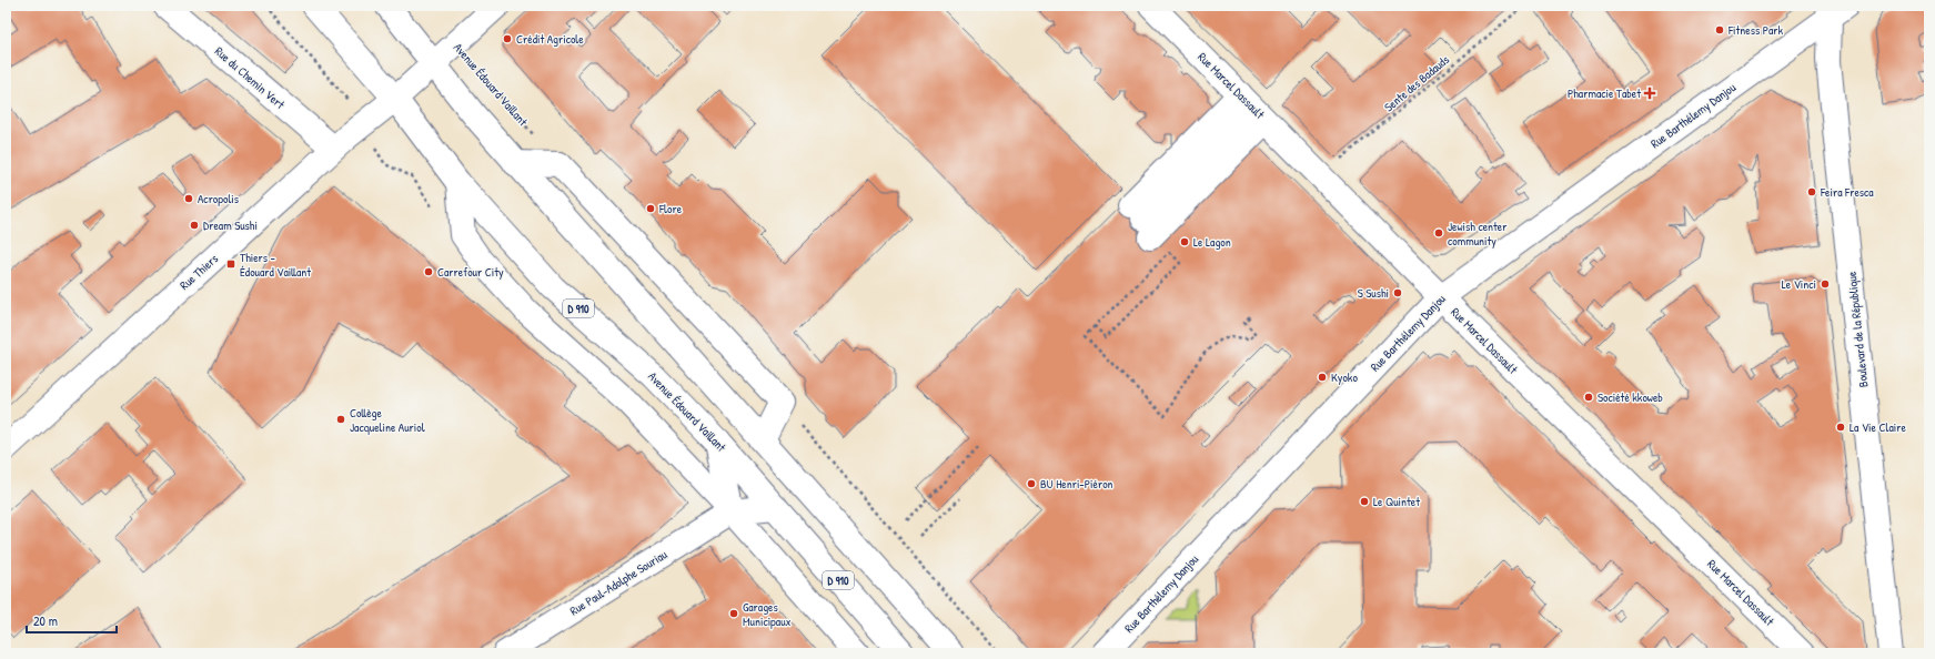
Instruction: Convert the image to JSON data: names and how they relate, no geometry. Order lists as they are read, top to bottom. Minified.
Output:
{"streets":{"street":["Rue du Chemin Vert","Avenue Édouard Vaillant","Rue Marcel Dassault","Rue Barthélemy Danjou","Rue Thiers","D 910","Boulevard de la République","Rue Paul-Adolphe Souriau"],"path":["Sente des Badauds"]},"crossings":[["Rue du Chemin Vert","Rue Thiers"],["Sente des Badauds","Rue Marcel Dassault"],["Avenue Édouard Vaillant","Rue Thiers"],["Avenue Édouard Vaillant","Rue Paul-Adolphe Souriau"],["Rue Marcel Dassault","Rue Barthélemy Danjou"],["Rue Barthélemy Danjou","Boulevard de la République"]],"places":{"other":["Fitness Park","Crédit Agricole","Feira Fresca","Acropolis","Flore","Dream Sushi","Jewish center community","Le Lagon","Carrefour City","Le Vinci","S Sushi","Kyoko","Société kkoweb","Collège Jacqueline Auriol","La Vie Claire","BU Henri-Piéron","Le Quintet","Garages Municipaux"],"health":["Pharmacie Tabet"],"transit":["Thiers - Édouard Vaillant"]},"scale_bar":"20 m"}
